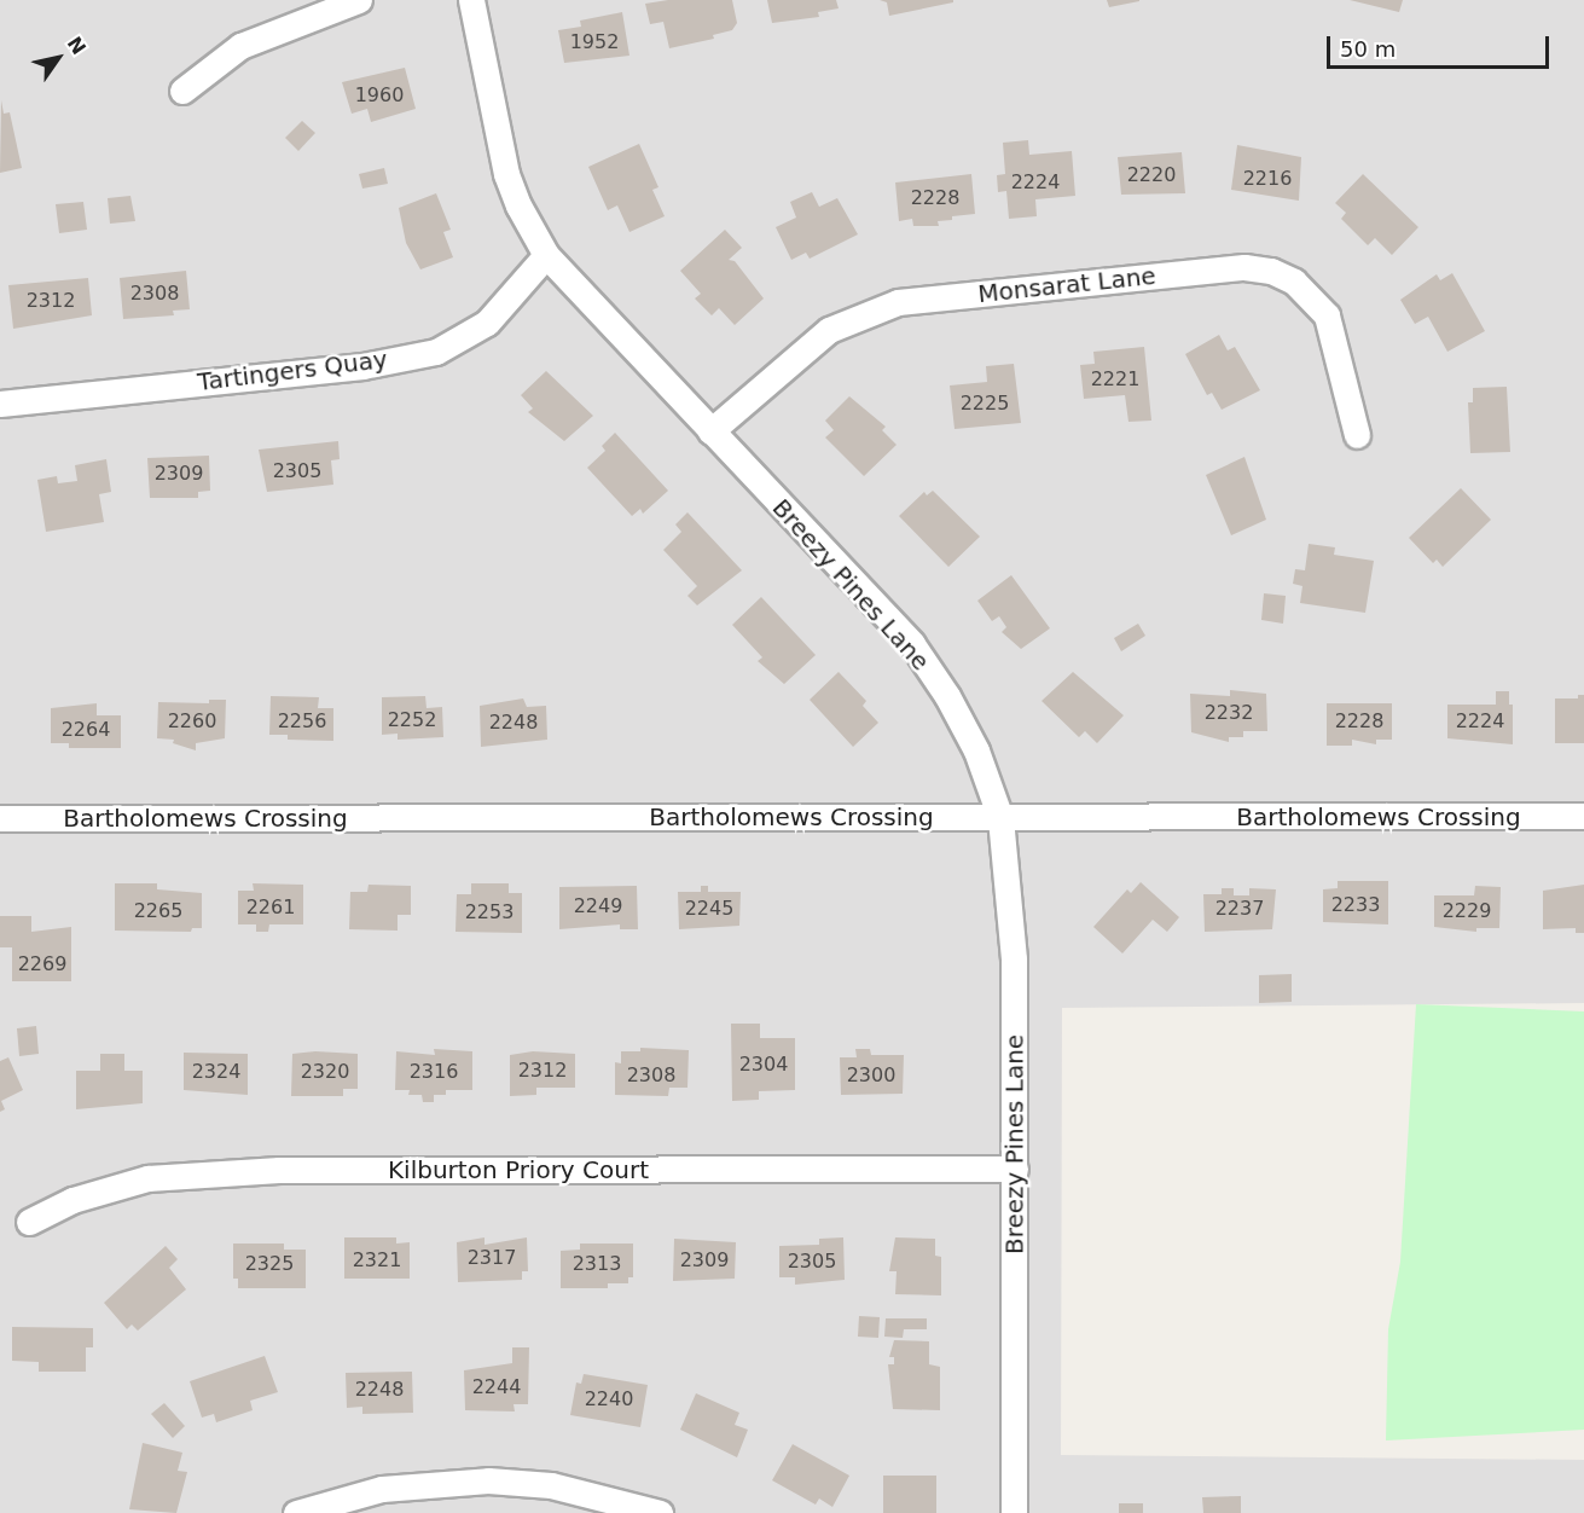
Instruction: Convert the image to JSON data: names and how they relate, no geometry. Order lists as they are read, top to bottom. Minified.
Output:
{"streets":{"street":["Monsarat Lane","Tartingers Quay","Breezy Pines Lane","Bartholomews Crossing","Kilburton Priory Court"]},"crossings":[["Monsarat Lane","Breezy Pines Lane"],["Tartingers Quay","Breezy Pines Lane"],["Breezy Pines Lane","Bartholomews Crossing"],["Breezy Pines Lane","Kilburton Priory Court"]],"house_numbers":["1952","1960","2220","2216","2224","2228","2308","2312","2221","2225","2305","2309","2232","2252","2260","2256","2228","2224","2248","2264","2233","2249","2261","2245","2237","2265","2229","2253","2269","2304","2312","2324","2320","2316","2308","2300","2317","2321","2309","2305","2325","2313","2244","2248","2240"],"scale_bar":"50 m","north":"top right"}
